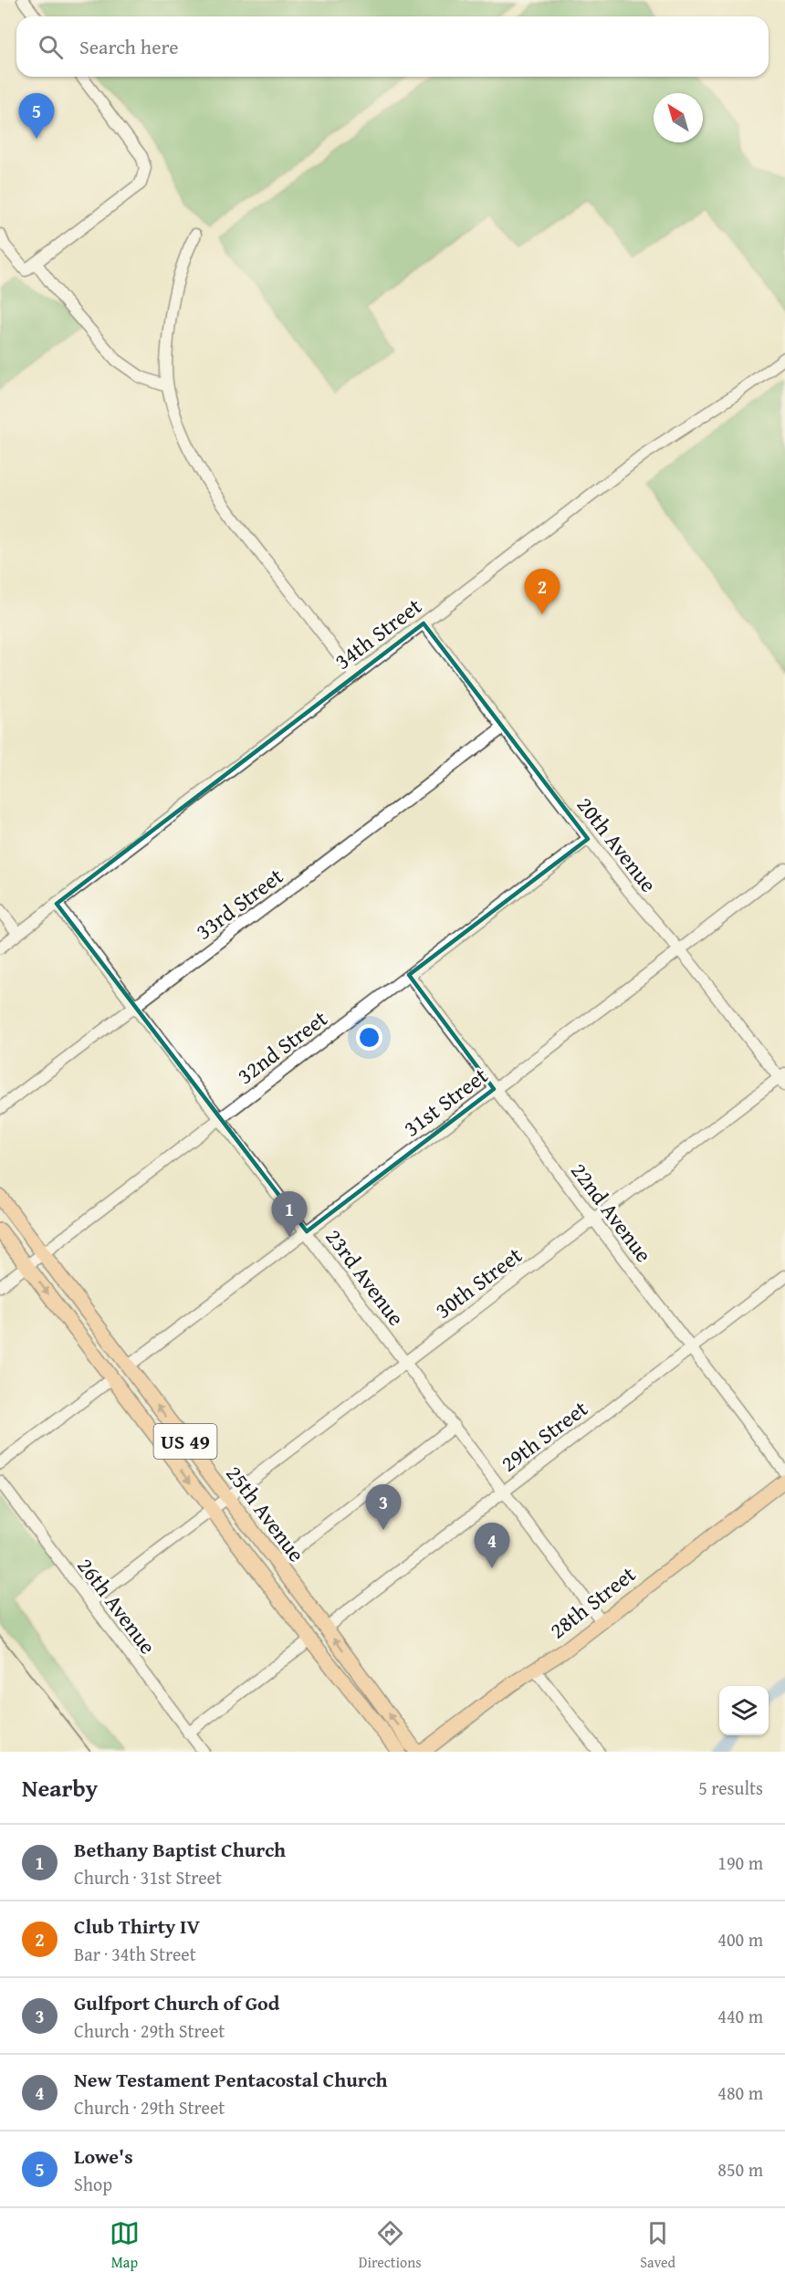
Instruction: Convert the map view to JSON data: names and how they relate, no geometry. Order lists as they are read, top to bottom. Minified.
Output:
{"streets":{"main road":["US 49","25th Avenue","28th Street"],"street":["34th Street","20th Avenue","33rd Street","32nd Street","31st Street","22nd Avenue","23rd Avenue","30th Street","29th Street","26th Avenue"]},"crossings":[["34th Street","20th Avenue"],["34th Street","23rd Avenue"],["20th Avenue","33rd Street"],["20th Avenue","32nd Street"],["20th Avenue","31st Street"],["20th Avenue","30th Street"],["33rd Street","23rd Avenue"],["32nd Street","22nd Avenue"],["32nd Street","23rd Avenue"],["32nd Street","25th Avenue"],["31st Street","22nd Avenue"],["31st Street","23rd Avenue"],["31st Street","25th Avenue"],["22nd Avenue","30th Street"],["22nd Avenue","29th Street"],["23rd Avenue","30th Street"],["23rd Avenue","29th Street"],["23rd Avenue","28th Street"],["30th Street","25th Avenue"],["30th Street","26th Avenue"],["29th Street","25th Avenue"]],"north":"top left","page":{"search":"Search here","pins":["5","2","1","3","4"],"heading":["Nearby","5 results"],"list":[{"mark":"1","name":"Bethany Baptist Church","note":"Church · 31st Street","value":"190 m"},{"mark":"2","name":"Club Thirty IV","note":"Bar · 34th Street","value":"400 m"},{"mark":"3","name":"Gulfport Church of God","note":"Church · 29th Street","value":"440 m"},{"mark":"4","name":"New Testament Pentacostal Church","note":"Church · 29th Street","value":"480 m"},{"mark":"5","name":"Lowe's","note":"Shop","value":"850 m"}],"nav":["Map","Directions","Saved"]}}
